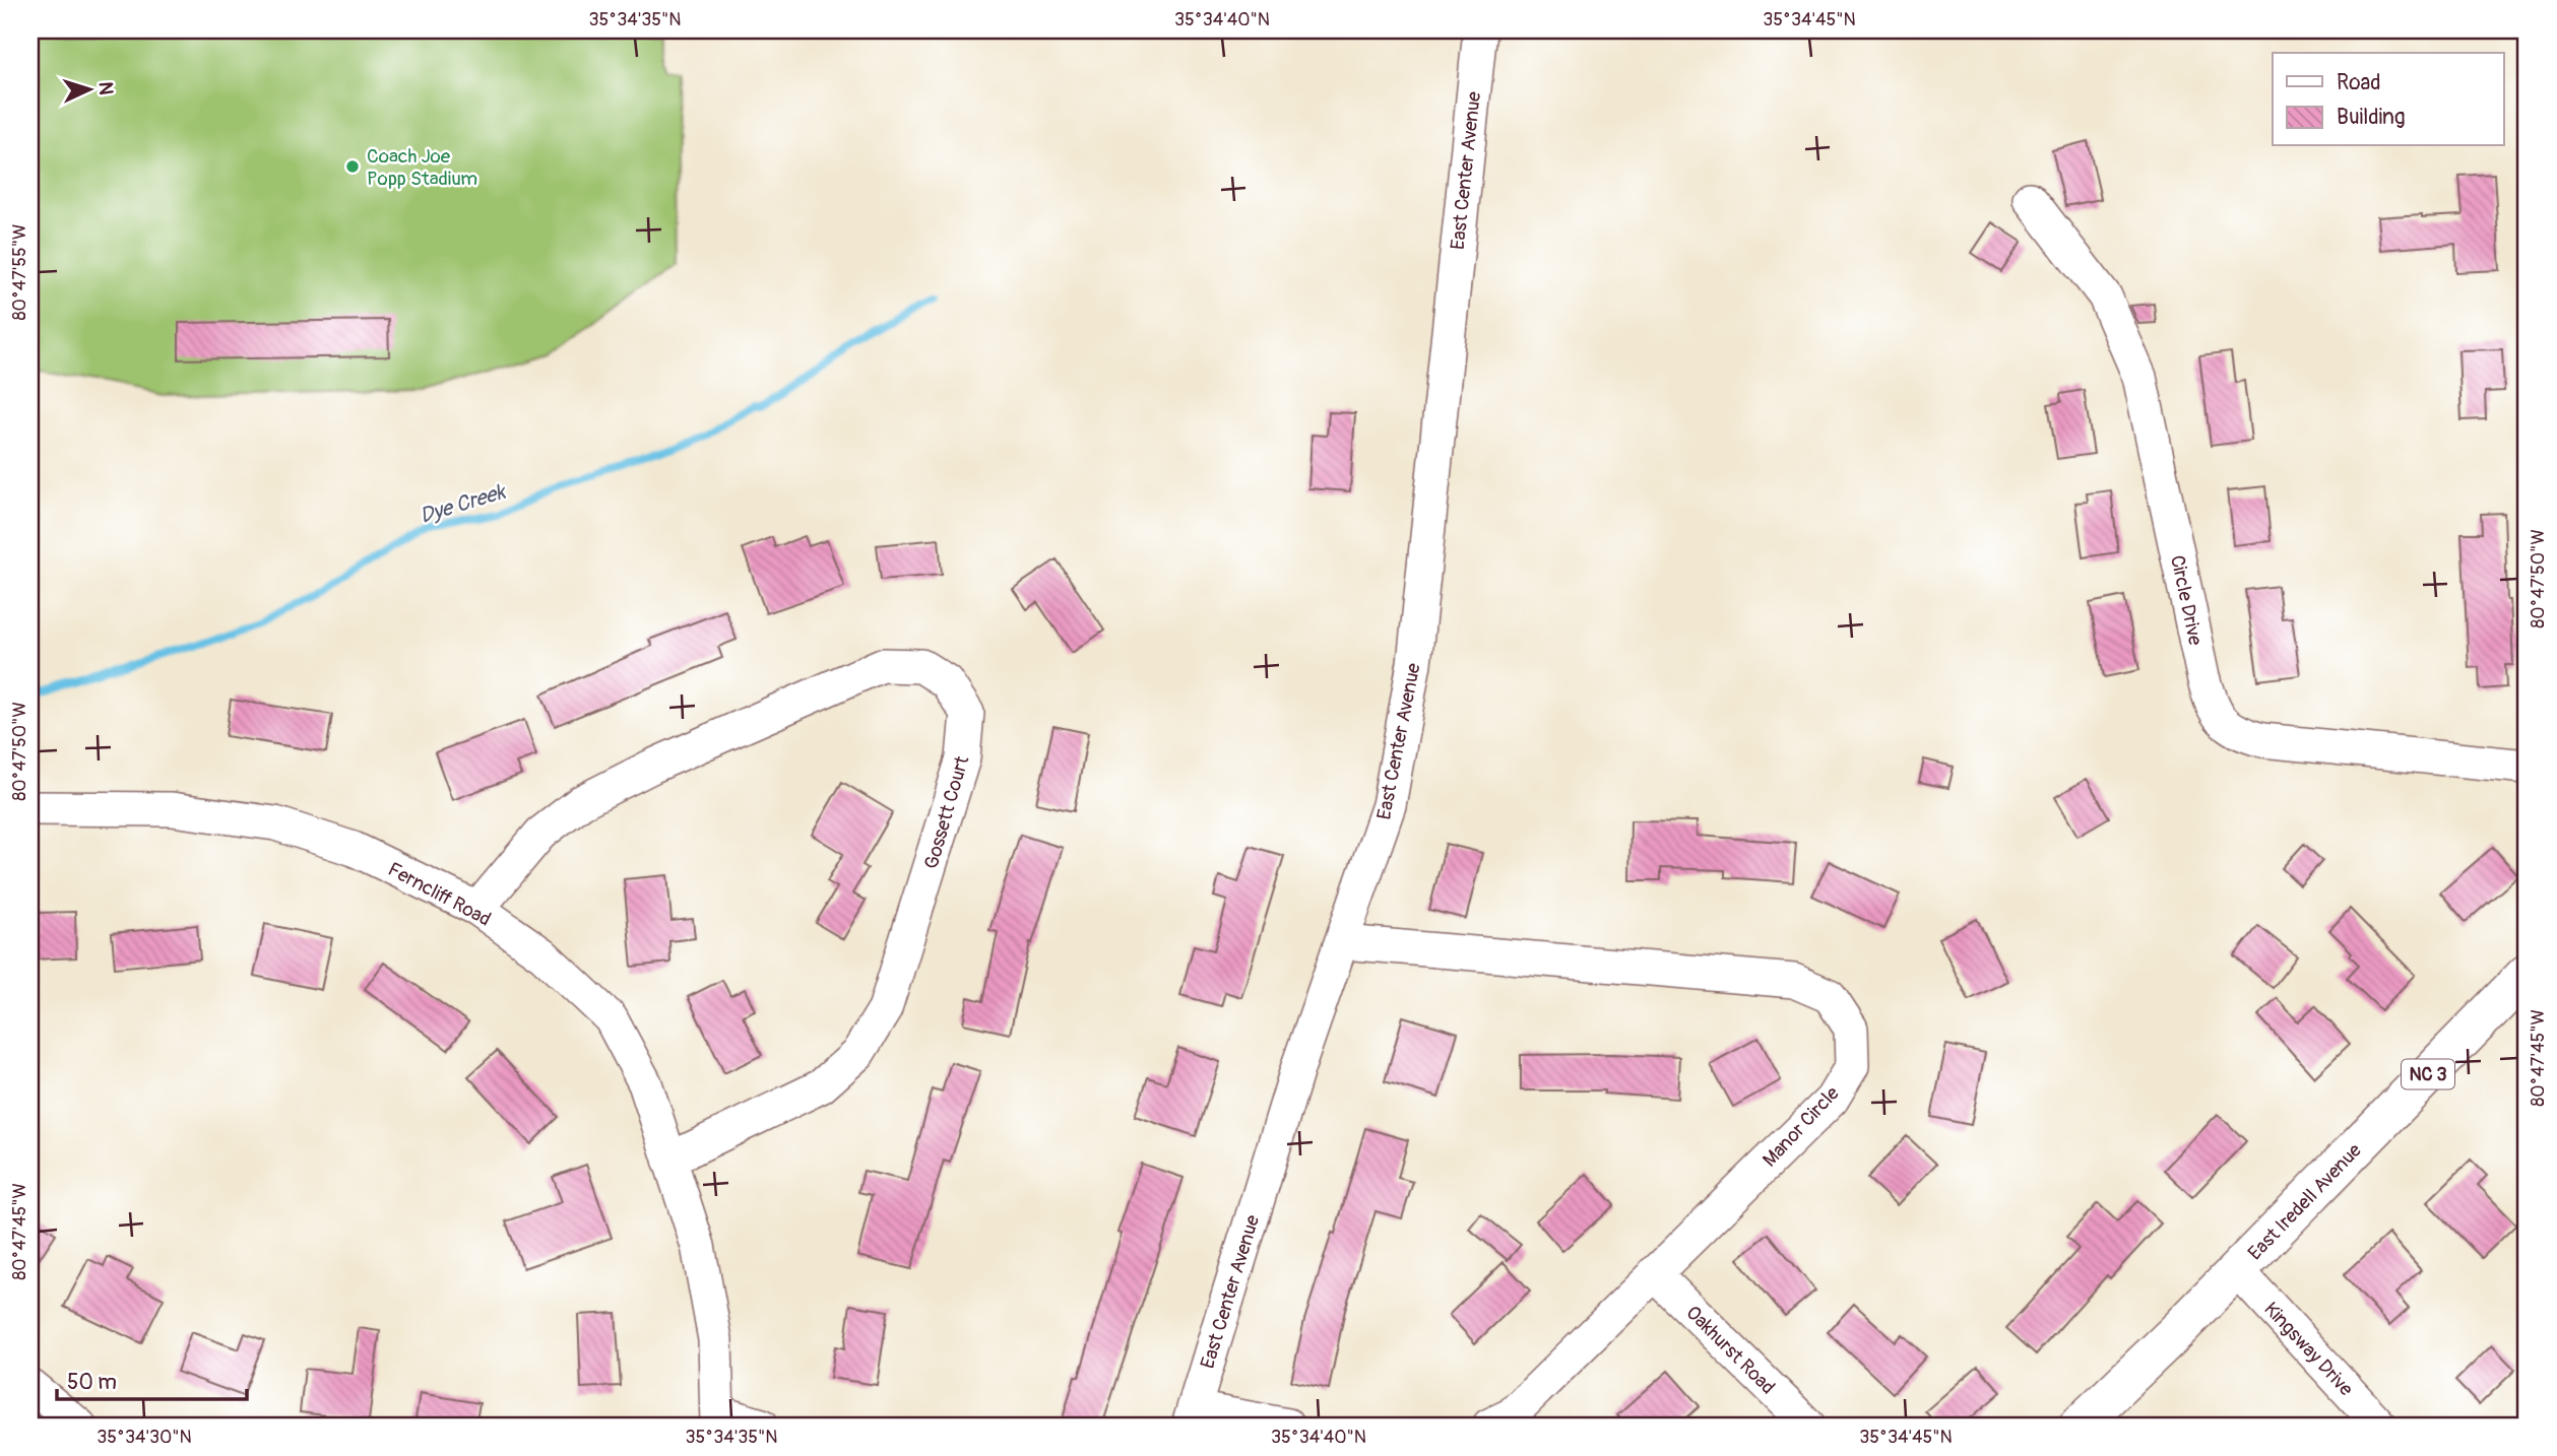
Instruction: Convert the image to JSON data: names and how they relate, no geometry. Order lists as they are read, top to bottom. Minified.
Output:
{"streets":{"main road":["NC 3","East Iredell Avenue"],"street":["East Center Avenue","Circle Drive","Gossett Court","Ferncliff Road","Manor Circle","Kingsway Drive","Oakhurst Road"]},"crossings":[["East Center Avenue","Manor Circle"],["Gossett Court","Ferncliff Road"],["Manor Circle","Oakhurst Road"],["East Iredell Avenue","Kingsway Drive"]],"water":["Dye Creek"],"places":["Coach Joe Popp Stadium"],"legend":["Road","Building"],"scale_bar":"50 m","north":"right","coordinates":["35°34'35\"N","35°34'40\"N","35°34'45\"N","80°47'55\"W","80°47'50\"W","80°47'45\"W","35°34'30\"N"]}
